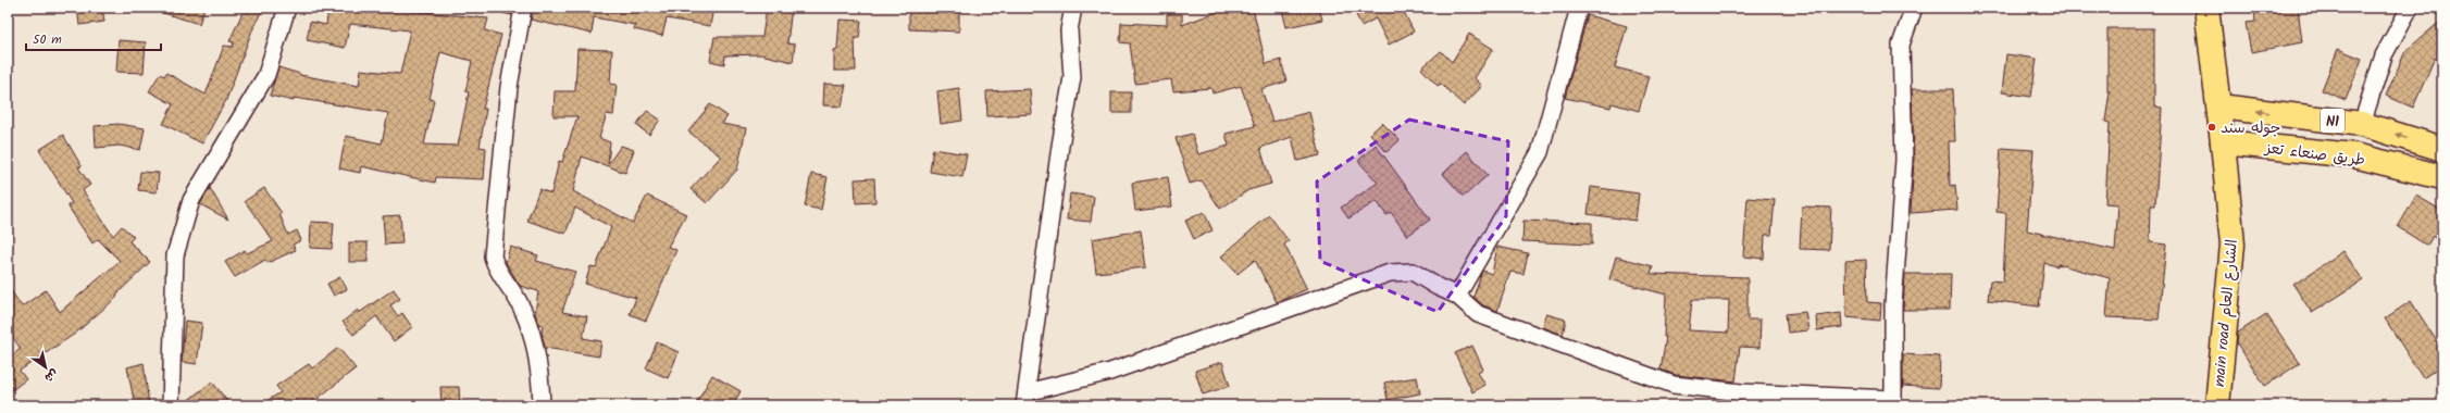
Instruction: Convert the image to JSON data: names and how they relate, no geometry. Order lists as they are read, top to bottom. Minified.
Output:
{"streets":{"main road":["N1","طريق صنعاء تعز","main road الشارع العام"]},"crossings":[["طريق صنعاء تعز","main road الشارع العام"]],"places":["جوله سند"],"scale_bar":"50 m","north":"bottom right"}
